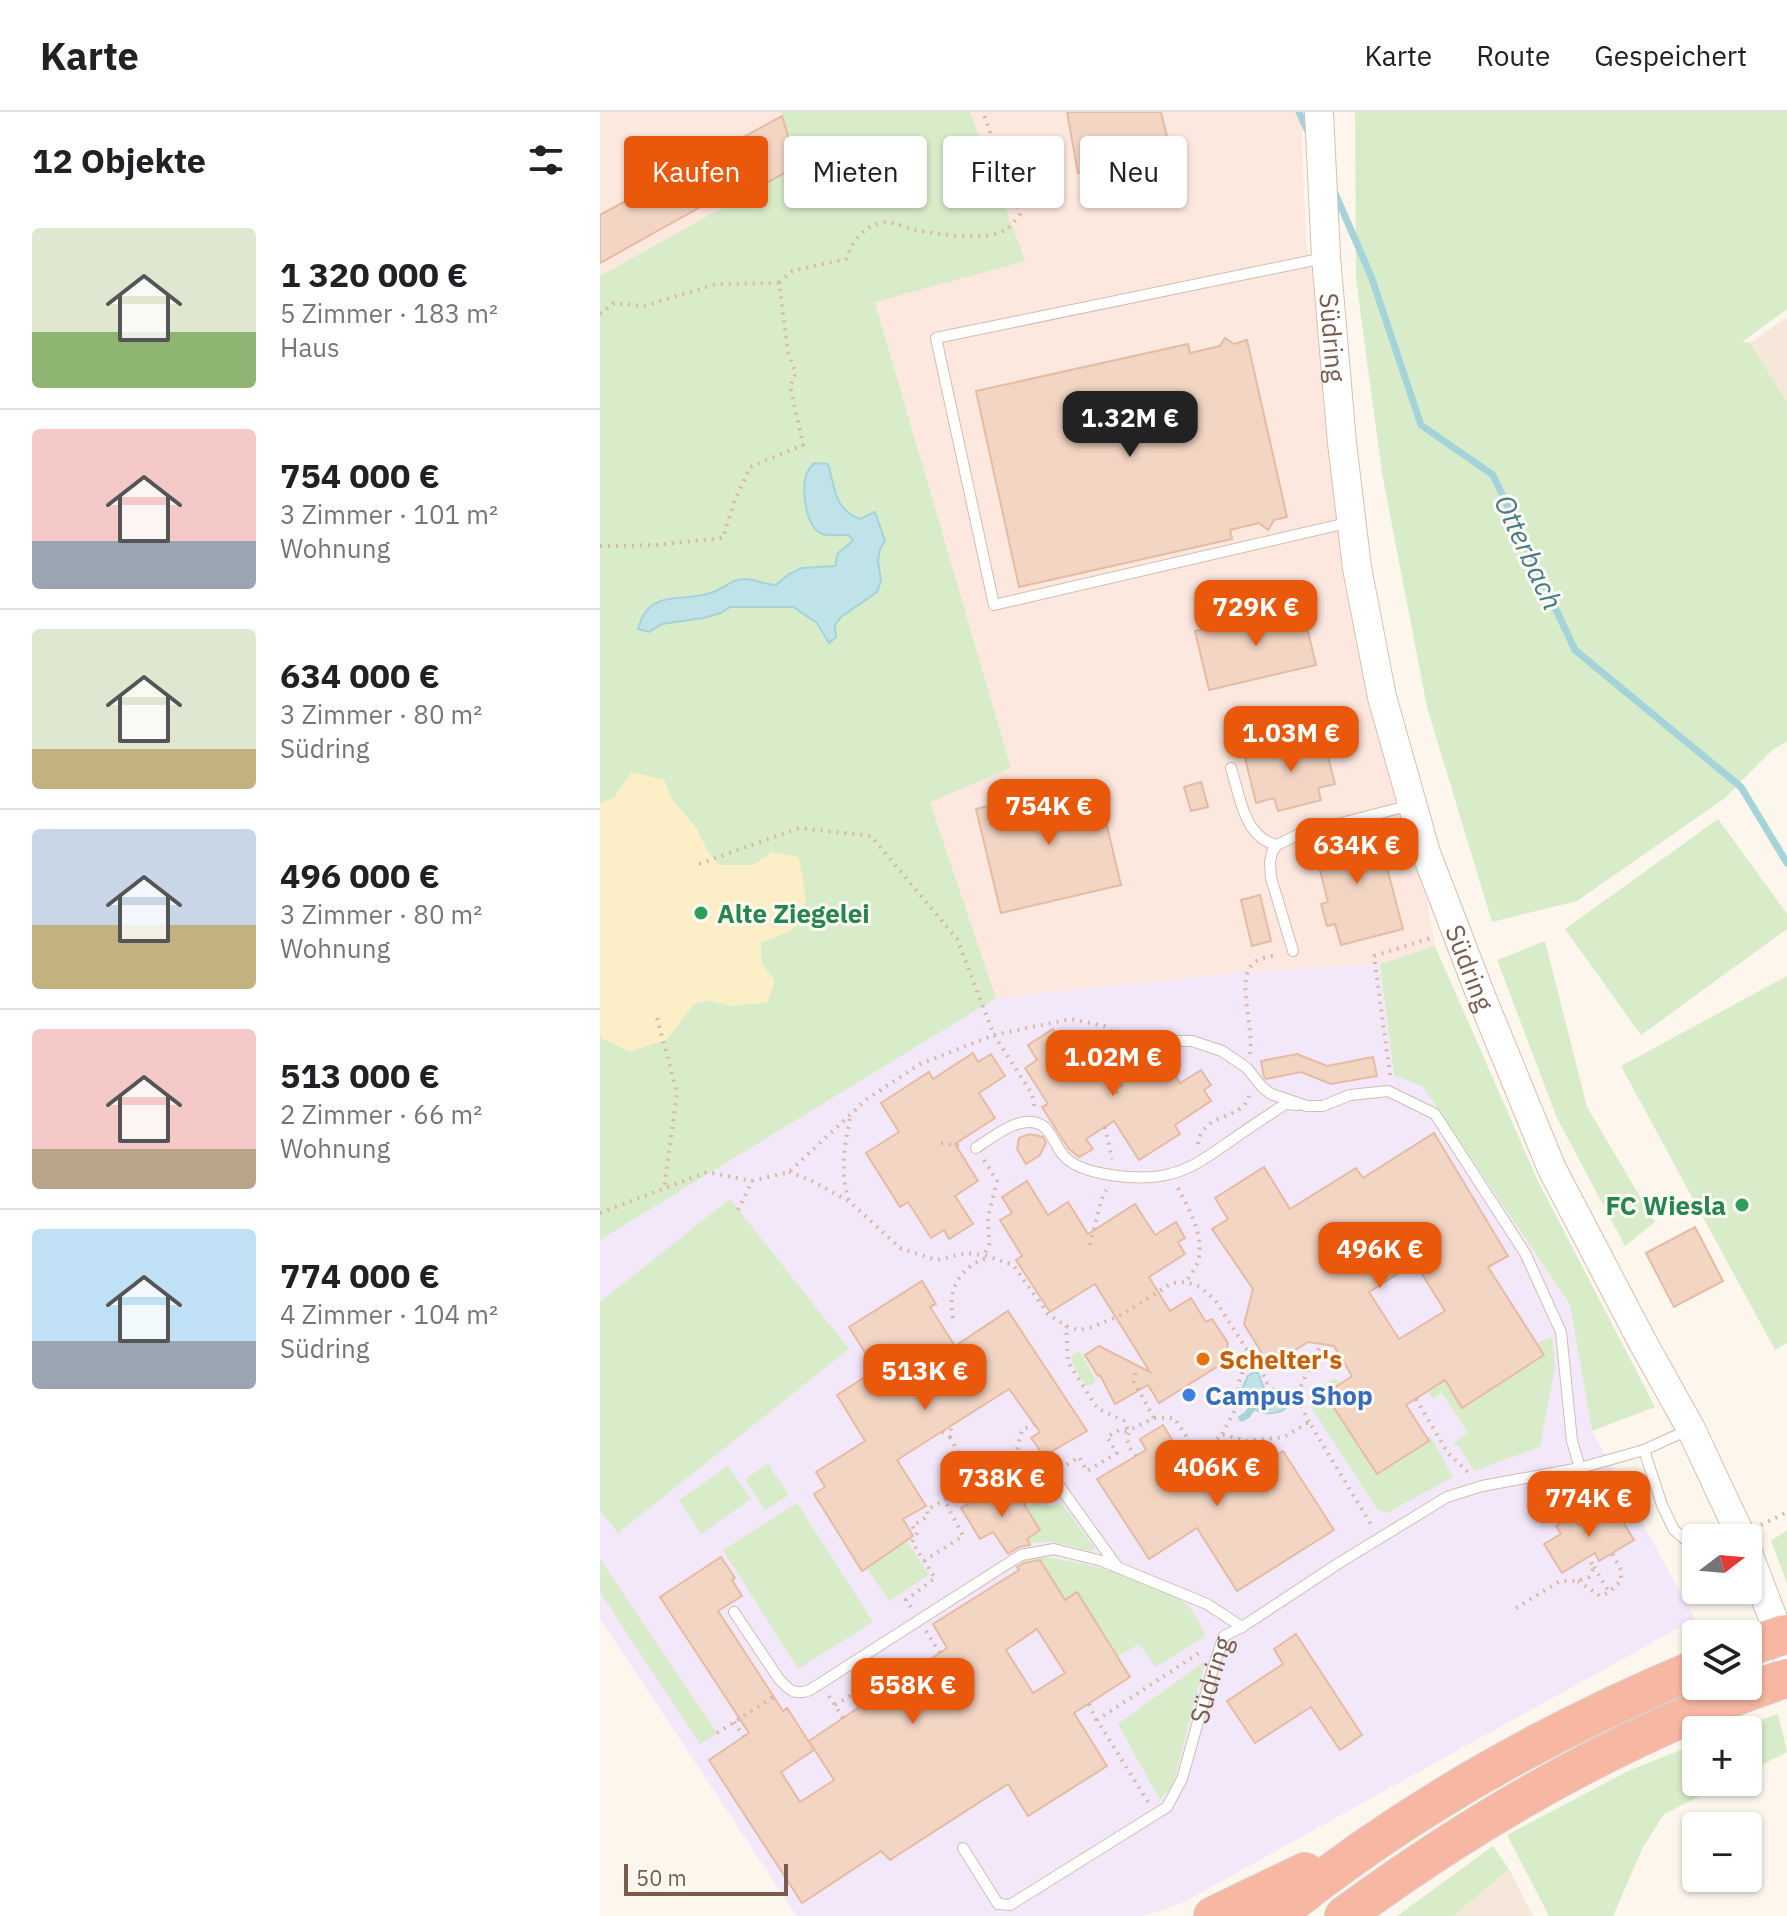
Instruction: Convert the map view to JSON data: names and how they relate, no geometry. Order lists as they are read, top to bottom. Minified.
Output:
{"streets":{"street":["Südring"]},"water":["Otterbach"],"places":["Alte Ziegelei","FC Wiesla","Schelter's","Campus Shop"],"scale_bar":"50 m","north":"right","page":{"header":"Karte","nav":["Karte","Route","Gespeichert"],"heading":"12 Objekte","chip":["Kaufen","Mieten","Filter","Neu"],"list":[{"name":"1 320 000 €","note":"5 Zimmer · 183 m² · Haus"},{"name":"754 000 €","note":"3 Zimmer · 101 m² · Wohnung"},{"name":"634 000 €","note":"3 Zimmer · 80 m² · Südring"},{"name":"496 000 €","note":"3 Zimmer · 80 m² · Wohnung"},{"name":"513 000 €","note":"2 Zimmer · 66 m² · Wohnung"},{"name":"774 000 €","note":"4 Zimmer · 104 m² · Südring"}],"price":["1.32M €","729K €","1.03M €","754K €","634K €","1.02M €","496K €","513K €","406K €","738K €","774K €","558K €"],"map_buttons":["+","−"],"scale":"50 m"}}
